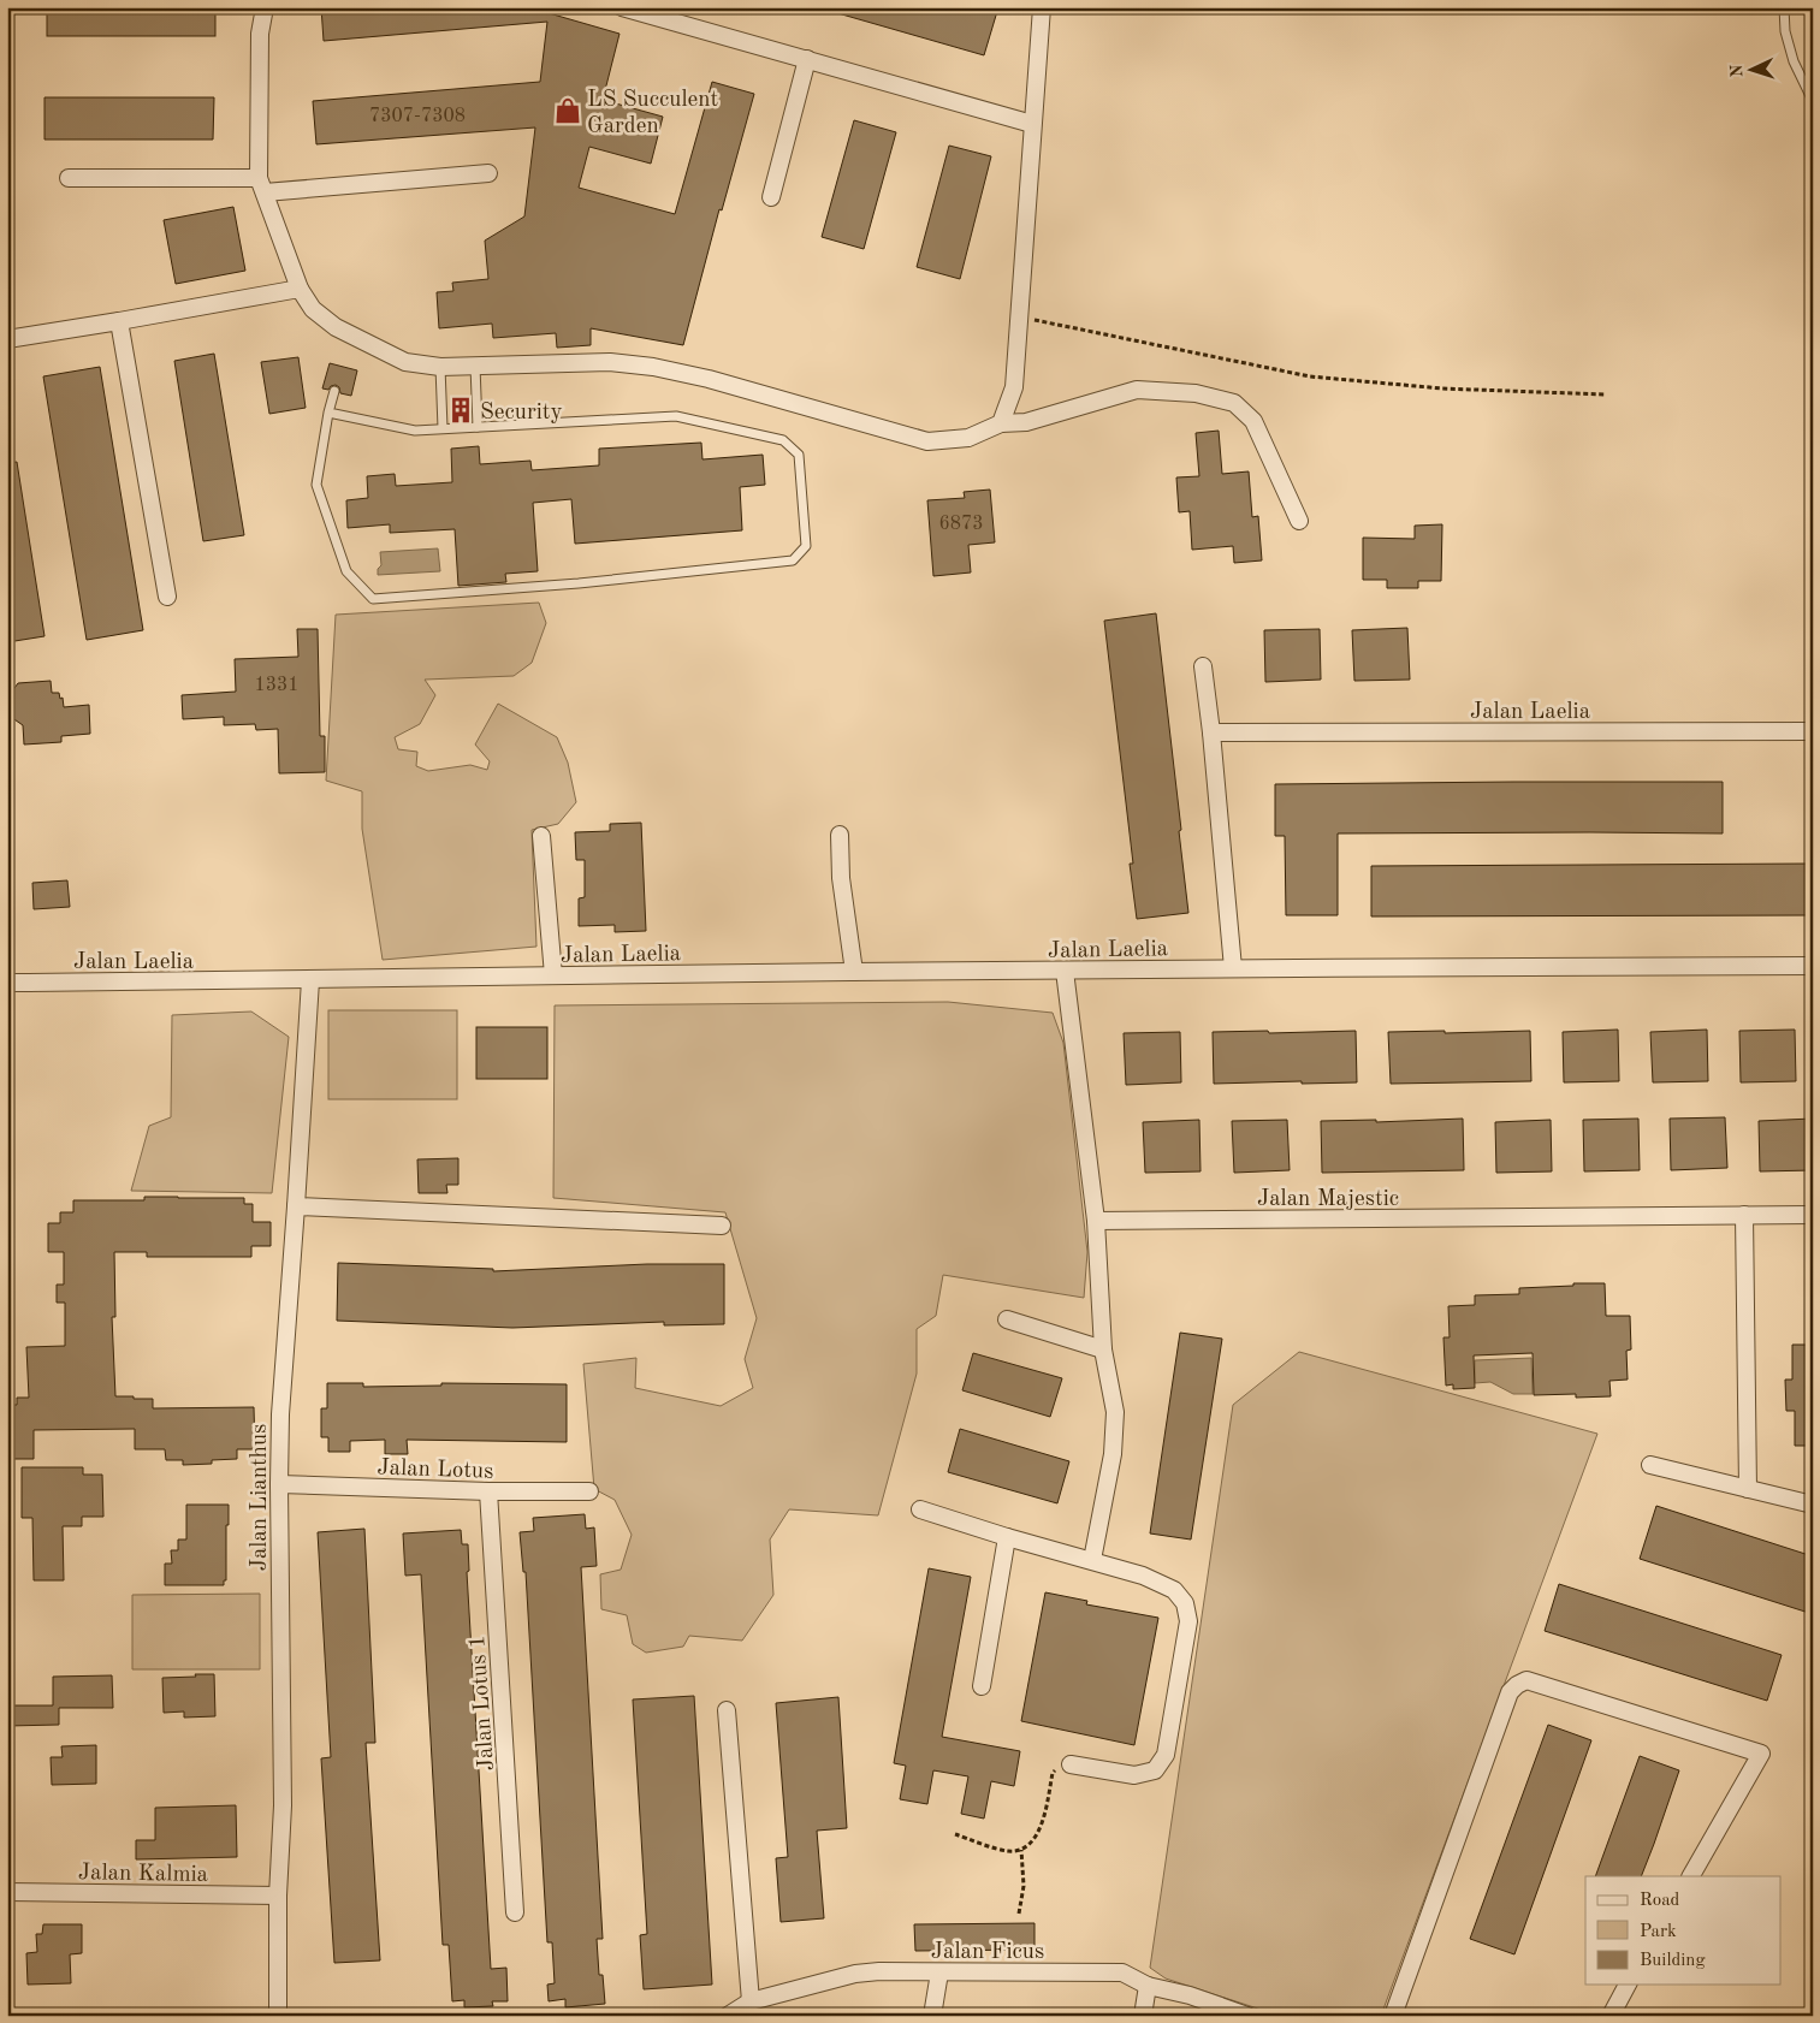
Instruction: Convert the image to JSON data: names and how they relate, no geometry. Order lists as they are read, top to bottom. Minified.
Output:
{"streets":{"street":["Jalan Laelia","Jalan Majestic","Jalan Lotus","Jalan Lianthus","Jalan Lotus 1","Jalan Kalmia","Jalan Ficus"]},"crossings":[["Jalan Laelia","Jalan Lianthus"],["Jalan Lotus","Jalan Lianthus"],["Jalan Lotus","Jalan Lotus 1"],["Jalan Lianthus","Jalan Kalmia"]],"places":{"shop":["LS Succulent Garden"],"building":["Security"]},"house_numbers":["7307-7308","6873","1331"],"legend":["Road","Park","Building"],"north":"left"}
